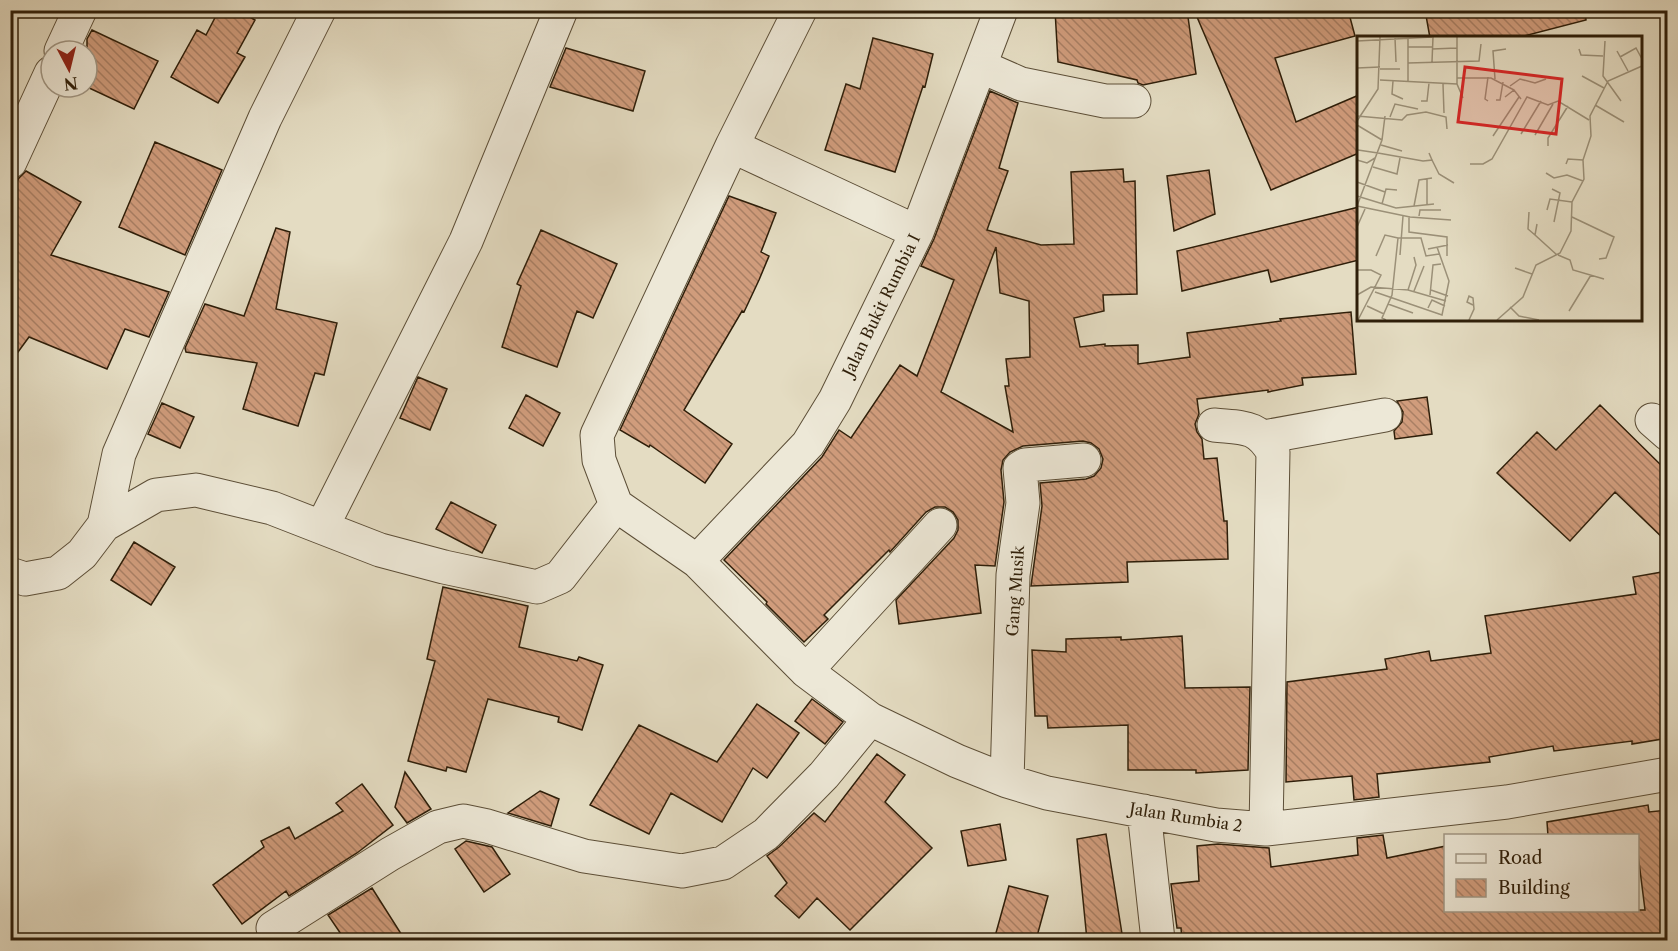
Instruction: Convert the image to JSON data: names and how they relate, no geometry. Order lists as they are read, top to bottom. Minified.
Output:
{"streets":{"street":["Jalan Bukit Rumbia I","Gang Musik","Jalan Rumbia 2"]},"crossings":[["Jalan Bukit Rumbia I","Jalan Rumbia 2"],["Gang Musik","Jalan Rumbia 2"]],"legend":["Road","Building"],"north":"bottom"}
